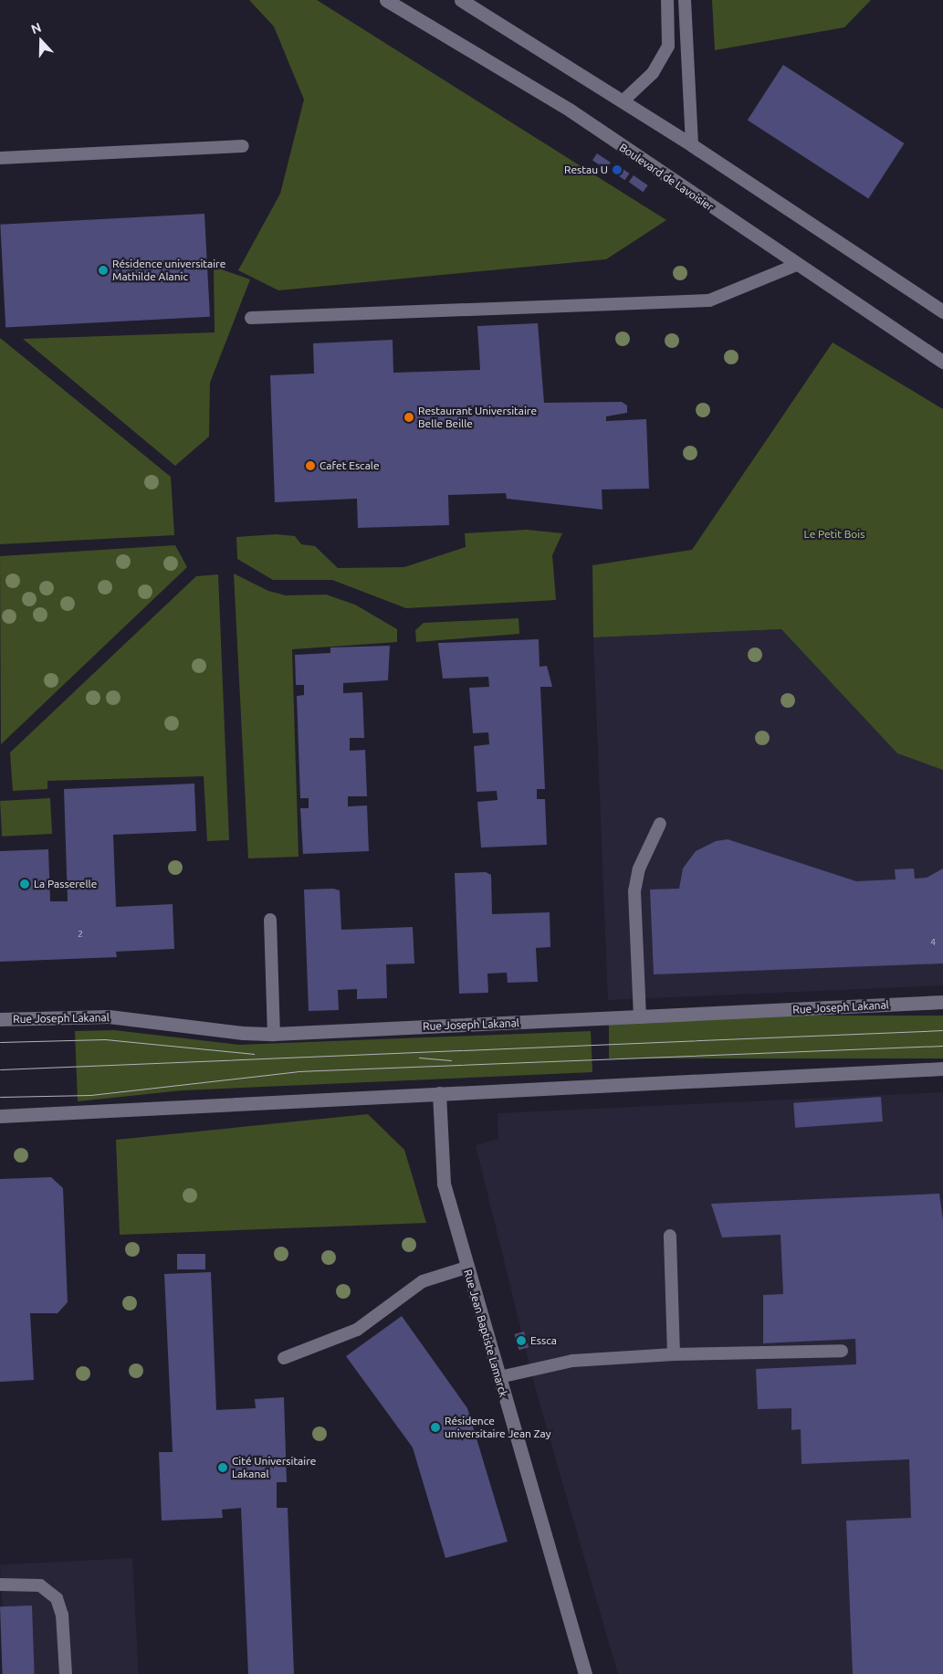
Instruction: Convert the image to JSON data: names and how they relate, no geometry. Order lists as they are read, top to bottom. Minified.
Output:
{"streets":{"street":["Boulevard de Lavoisier","Rue Joseph Lakanal","Rue Jean Baptiste Lamarck"]},"parks":["Le Petit Bois"],"places":["Restau U","Résidence universitaire Mathilde Alanic","Restaurant Universitaire Belle Beille","Cafet Escale","La Passerelle","Essca","Résidence universitaire Jean Zay","Cité Universitaire Lakanal"],"house_numbers":["2","4"],"north":"top"}
